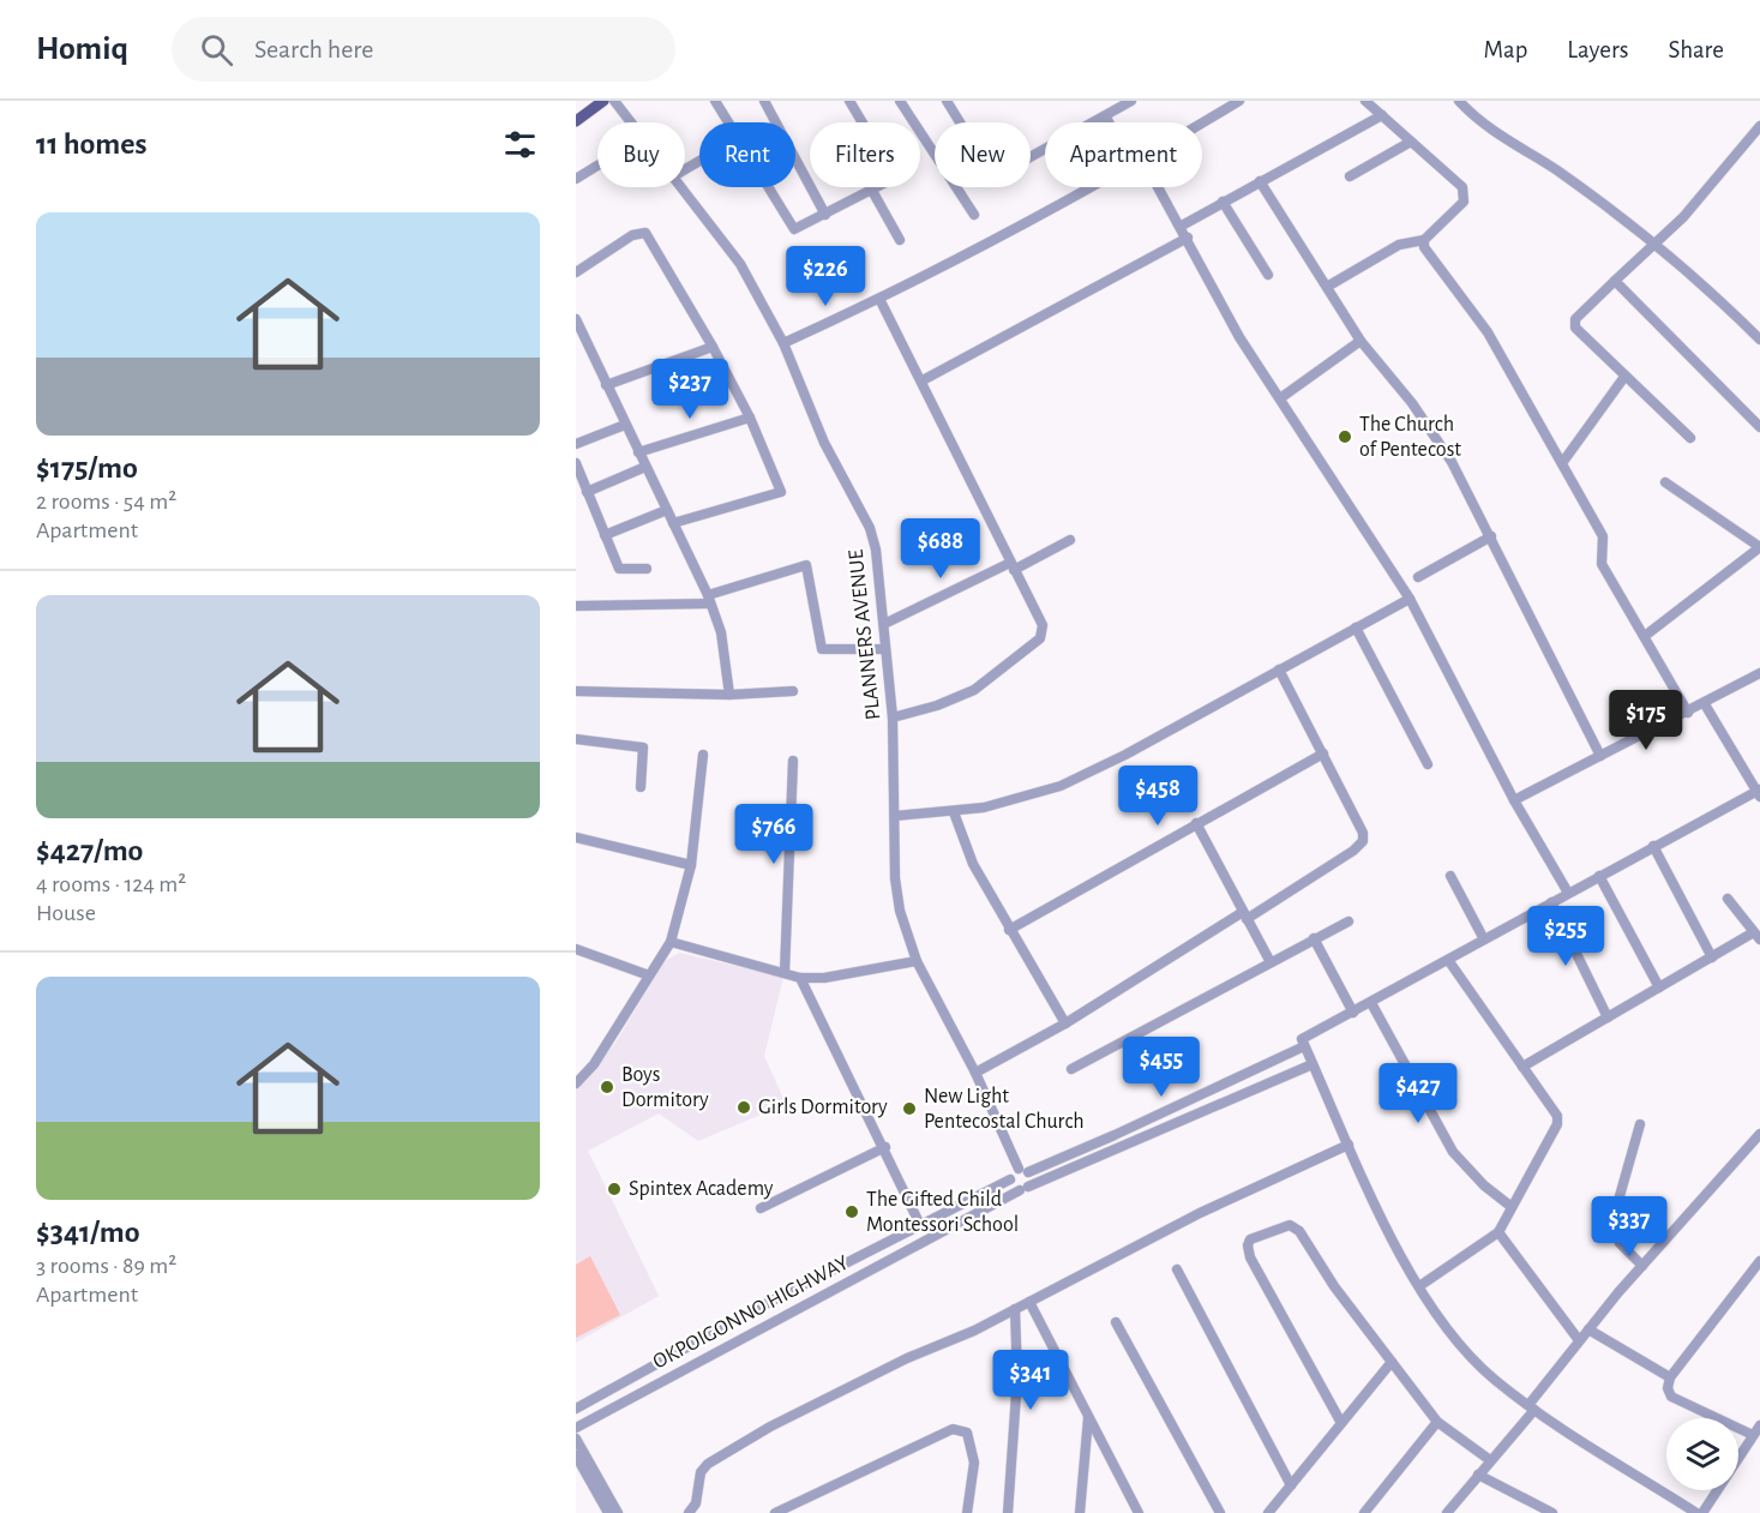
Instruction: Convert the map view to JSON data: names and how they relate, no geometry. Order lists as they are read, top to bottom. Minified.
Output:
{"streets":{"street":["PLANNERS AVENUE","OKPOIGONNO HIGHWAY"]},"places":["The Church of Pentecost","Boys Dormitory","Girls Dormitory","New Light Pentecostal Church","Spintex Academy","The Gifted Child Montessori School"],"page":{"header":"Homiq","search":"Search here","nav":["Map","Layers","Share"],"heading":"11 homes","chip":["Buy","Rent","Filters","New","Apartment"],"list":[{"name":"$175/mo","note":"2 rooms · 54 m² · Apartment"},{"name":"$427/mo","note":"4 rooms · 124 m² · House"},{"name":"$341/mo","note":"3 rooms · 89 m² · Apartment"}],"price":["$226","$237","$688","$175","$458","$766","$255","$455","$427","$337","$341"]}}
